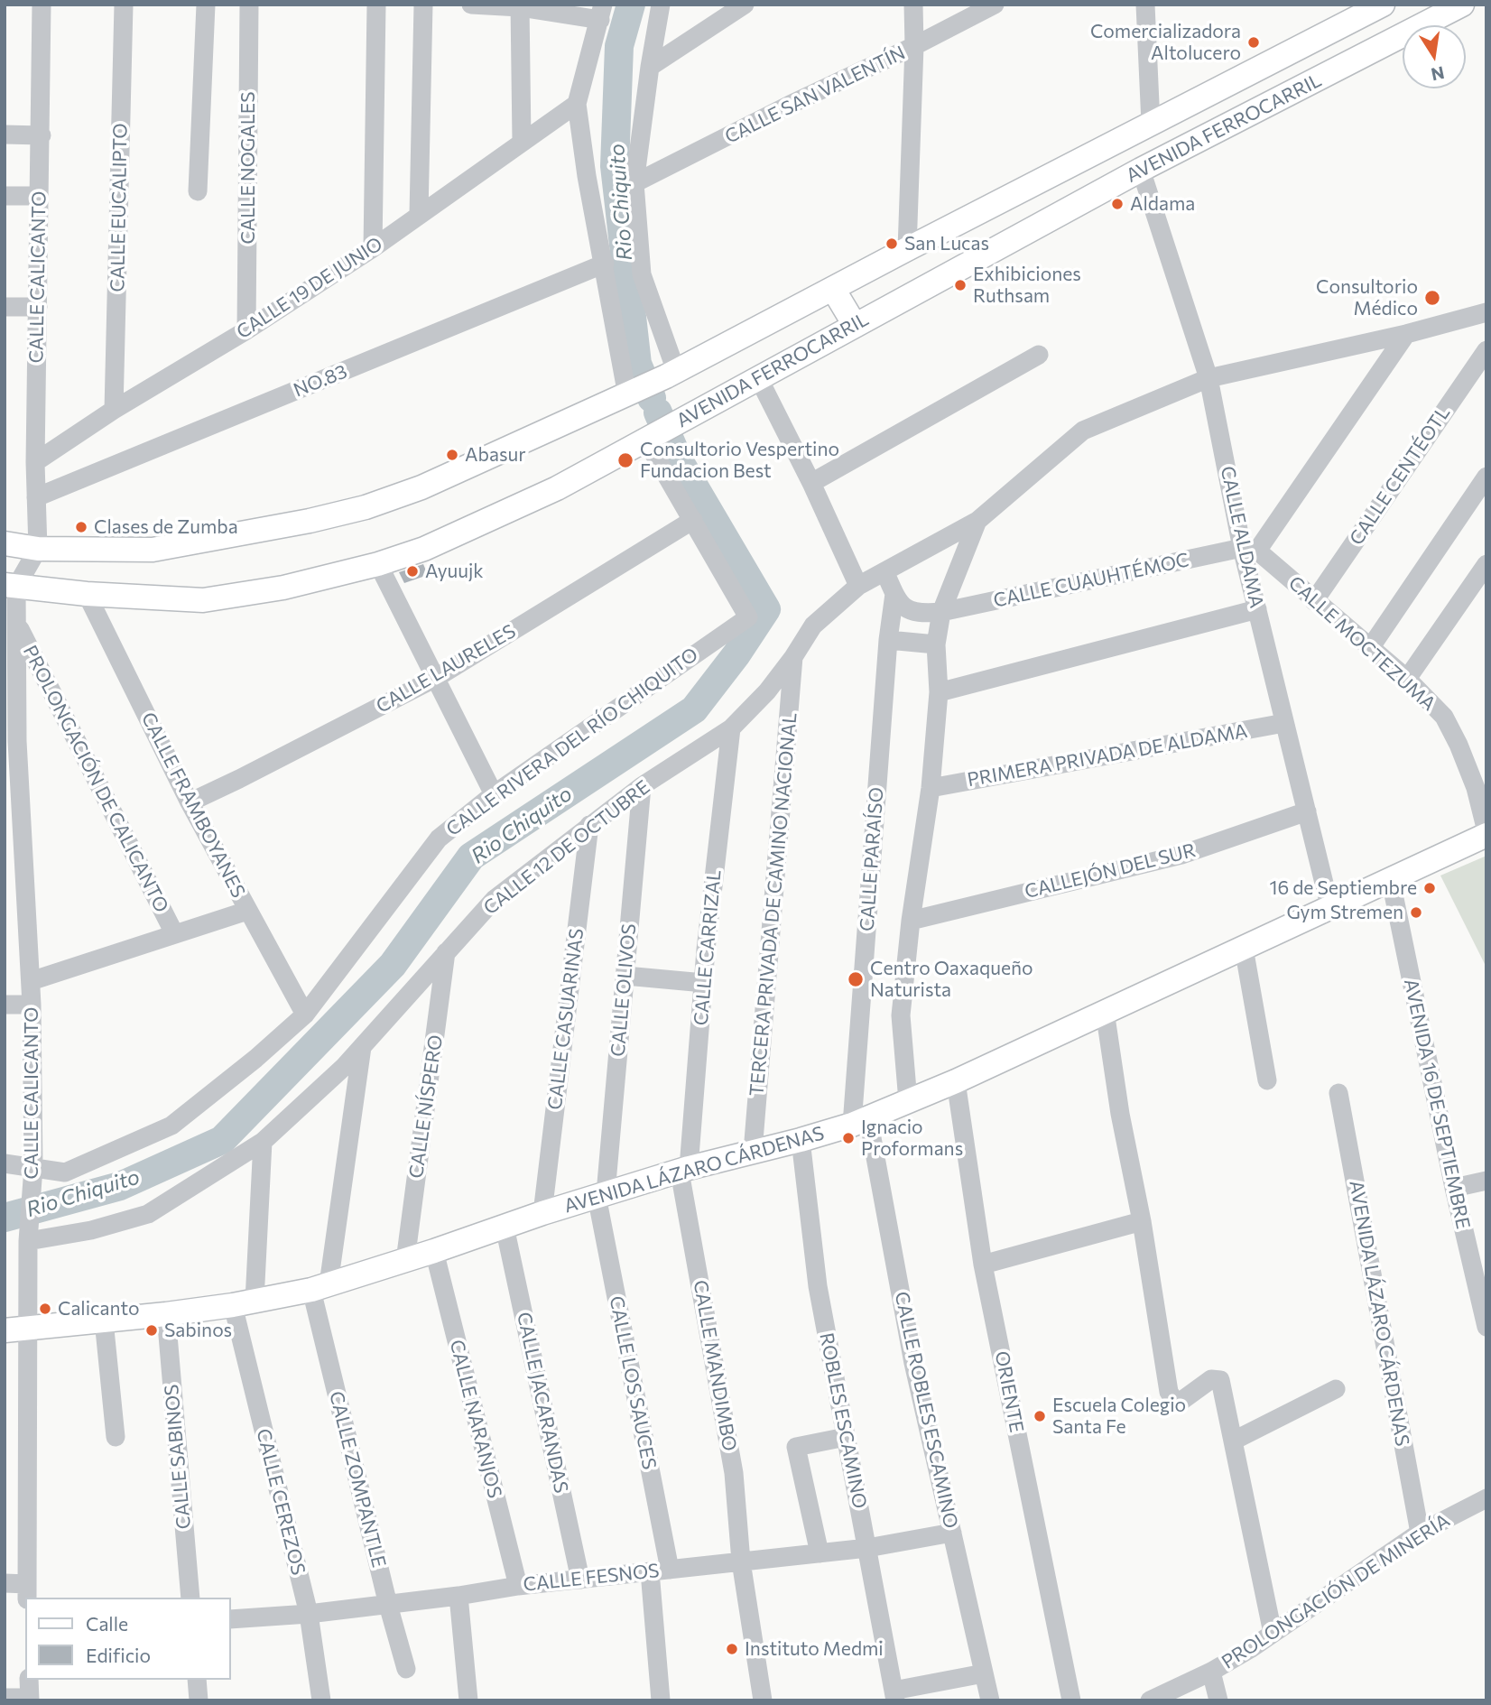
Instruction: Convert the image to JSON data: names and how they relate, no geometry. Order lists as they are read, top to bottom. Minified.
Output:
{"streets":{"main road":["AVENIDA FERROCARRIL","AVENIDA LÁZARO CÁRDENAS"],"street":["CALLE SAN VALENTÍN","CALLE NOGALES","CALLE EUCALIPTO","CALLE CALICANTO","CALLE 19 DE JUNIO","NO.83","CALLE CENTÉOTL","CALLE ALDAMA","CALLE CUAUHTÉMOC","CALLE MOCTEZUMA","CALLE LAURELES","CALLE RIVERA DEL RÍO CHIQUITO","PRIMERA PRIVADA DE ALDAMA","PROLONGACIÓN DE CALICANTO","CALLE FRAMBOYANES","CALLE 12 DE OCTUBRE","CALLE PARAÍSO","CALLEJÓN DEL SUR","TERCERA PRIVADA DE CAMINO NACIONAL","CALLE CARRIZAL","CALLE OLIVOS","CALLE CASUARINAS","AVENIDA 16 DE SEPTIEMBRE","CALLE NÍSPERO","CALLE MANDIMBO","CALLE LOS SAUCES","ORIENTE","CALLE JACARANDAS","CALLE ROBLES ESCAMINO","CALLE NARANJOS","ROBLES ESCAMINO","CALLE SABINOS","CALLE ZOMPANTLE","CALLE CEREZOS","CALLE FESNOS","PROLONGACIÓN DE MINERÍA"]},"crossings":[["AVENIDA FERROCARRIL","CALLE CALICANTO"],["AVENIDA FERROCARRIL","CALLE ALDAMA"],["AVENIDA FERROCARRIL","CALLE FRAMBOYANES"],["CALLE NOGALES","CALLE 19 DE JUNIO"],["CALLE EUCALIPTO","CALLE 19 DE JUNIO"],["CALLE CALICANTO","CALLE 19 DE JUNIO"],["CALLE CALICANTO","NO.83"],["CALLE CALICANTO","CALLE RIVERA DEL RÍO CHIQUITO"],["CALLE CALICANTO","PROLONGACIÓN DE CALICANTO"],["CALLE CALICANTO","CALLE 12 DE OCTUBRE"],["CALLE CALICANTO","AVENIDA LÁZARO CÁRDENAS"],["CALLE CENTÉOTL","CALLE MOCTEZUMA"],["CALLE ALDAMA","CALLE CUAUHTÉMOC"],["CALLE ALDAMA","CALLE MOCTEZUMA"],["CALLE ALDAMA","PRIMERA PRIVADA DE ALDAMA"],["CALLE ALDAMA","CALLE 12 DE OCTUBRE"],["CALLE ALDAMA","CALLEJÓN DEL SUR"],["CALLE ALDAMA","AVENIDA LÁZARO CÁRDENAS"],["CALLE CUAUHTÉMOC","CALLE MOCTEZUMA"],["CALLE CUAUHTÉMOC","CALLE 12 DE OCTUBRE"],["CALLE CUAUHTÉMOC","CALLE PARAÍSO"],["CALLE MOCTEZUMA","AVENIDA LÁZARO CÁRDENAS"],["CALLE LAURELES","CALLE RIVERA DEL RÍO CHIQUITO"],["CALLE LAURELES","CALLE FRAMBOYANES"],["CALLE RIVERA DEL RÍO CHIQUITO","CALLE FRAMBOYANES"],["PRIMERA PRIVADA DE ALDAMA","CALLE 12 DE OCTUBRE"],["CALLE 12 DE OCTUBRE","CALLEJÓN DEL SUR"],["CALLE 12 DE OCTUBRE","TERCERA PRIVADA DE CAMINO NACIONAL"],["CALLE 12 DE OCTUBRE","CALLE CARRIZAL"],["CALLE 12 DE OCTUBRE","CALLE OLIVOS"],["CALLE 12 DE OCTUBRE","CALLE CASUARINAS"],["CALLE 12 DE OCTUBRE","CALLE NÍSPERO"],["CALLE 12 DE OCTUBRE","AVENIDA LÁZARO CÁRDENAS"],["CALLE 12 DE OCTUBRE","CALLE CEREZOS"],["CALLE PARAÍSO","AVENIDA LÁZARO CÁRDENAS"],["CALLE PARAÍSO","CALLE ROBLES ESCAMINO"],["TERCERA PRIVADA DE CAMINO NACIONAL","AVENIDA LÁZARO CÁRDENAS"],["CALLE CARRIZAL","AVENIDA LÁZARO CÁRDENAS"],["CALLE CARRIZAL","CALLE MANDIMBO"],["CALLE OLIVOS","AVENIDA LÁZARO CÁRDENAS"],["CALLE OLIVOS","CALLE LOS SAUCES"],["CALLE CASUARINAS","AVENIDA LÁZARO CÁRDENAS"],["AVENIDA 16 DE SEPTIEMBRE","AVENIDA LÁZARO CÁRDENAS"],["CALLE NÍSPERO","AVENIDA LÁZARO CÁRDENAS"],["AVENIDA LÁZARO CÁRDENAS","CALLE MANDIMBO"],["AVENIDA LÁZARO CÁRDENAS","CALLE LOS SAUCES"],["AVENIDA LÁZARO CÁRDENAS","ORIENTE"],["AVENIDA LÁZARO CÁRDENAS","CALLE JACARANDAS"],["AVENIDA LÁZARO CÁRDENAS","CALLE ROBLES ESCAMINO"],["AVENIDA LÁZARO CÁRDENAS","CALLE NARANJOS"],["AVENIDA LÁZARO CÁRDENAS","ROBLES ESCAMINO"],["AVENIDA LÁZARO CÁRDENAS","CALLE SABINOS"],["AVENIDA LÁZARO CÁRDENAS","CALLE ZOMPANTLE"],["AVENIDA LÁZARO CÁRDENAS","CALLE CEREZOS"],["AVENIDA LÁZARO CÁRDENAS","PROLONGACIÓN DE MINERÍA"],["CALLE MANDIMBO","CALLE FESNOS"],["CALLE LOS SAUCES","CALLE FESNOS"],["CALLE JACARANDAS","CALLE FESNOS"],["CALLE ROBLES ESCAMINO","CALLE FESNOS"],["CALLE NARANJOS","CALLE FESNOS"],["ROBLES ESCAMINO","CALLE FESNOS"],["CALLE ZOMPANTLE","CALLE FESNOS"],["CALLE CEREZOS","CALLE FESNOS"]],"water":["Rio Chiquito"],"places":["Comercializadora Altolucero","Aldama","San Lucas","Exhibiciones Ruthsam","Consultorio Médico","Abasur","Consultorio Vespertino Fundacion Best","Clases de Zumba","Ayuujk","16 de Septiembre","Gym Stremen","Centro Oaxaqueño Naturista","Ignacio Proformans","Calicanto","Sabinos","Escuela Colegio Santa Fe","Instituto Medmi"],"legend":["Calle","Edificio"],"north":"bottom"}
